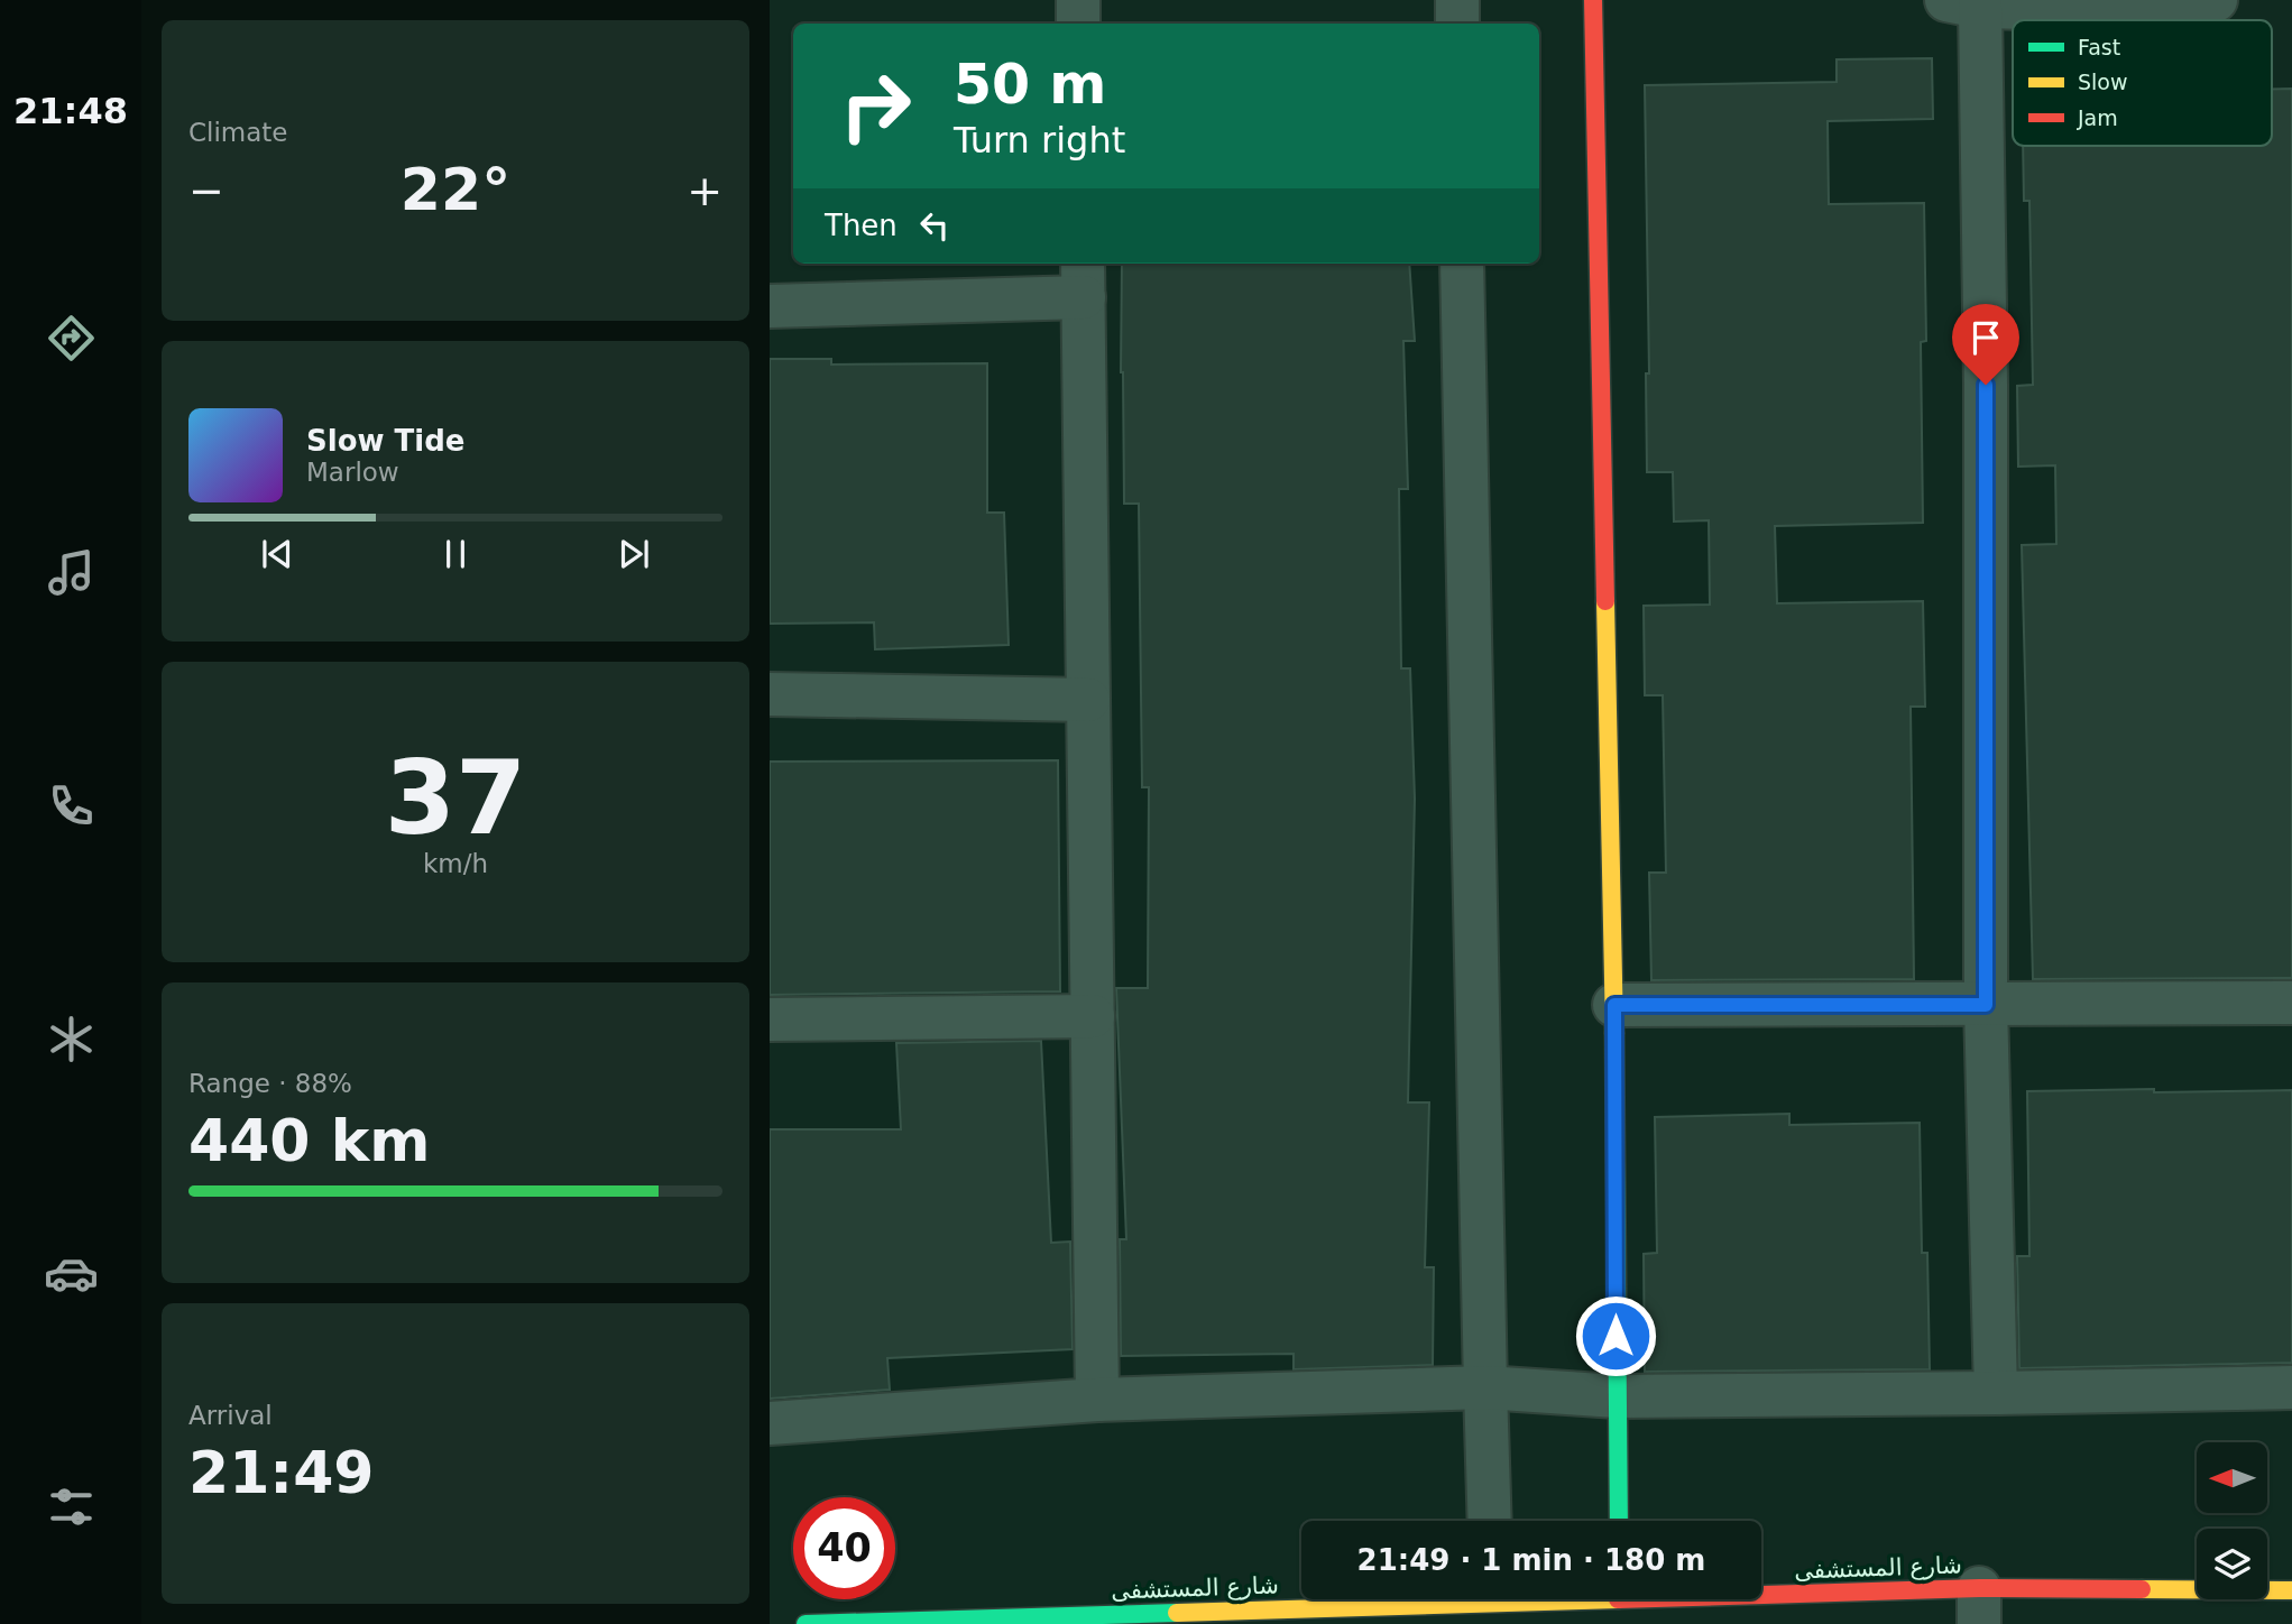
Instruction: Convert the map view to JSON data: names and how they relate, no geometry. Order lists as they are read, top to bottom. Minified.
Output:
{"streets":{"main road":["شارع المستشفى"]},"legend":["Fast","Slow","Jam"],"north":"left","page":{"tabs":"21:48","tile":["Climate",["37","km/h"],["Range · 88%","440 km"],["Arrival","21:49"]],"turn":["50 m","Turn right"],"heat":["−","22°","+"],"then":"Then","song":["Slow Tide","Marlow"],"limit":"40","trip":"21:49 · 1 min · 180 m"}}
